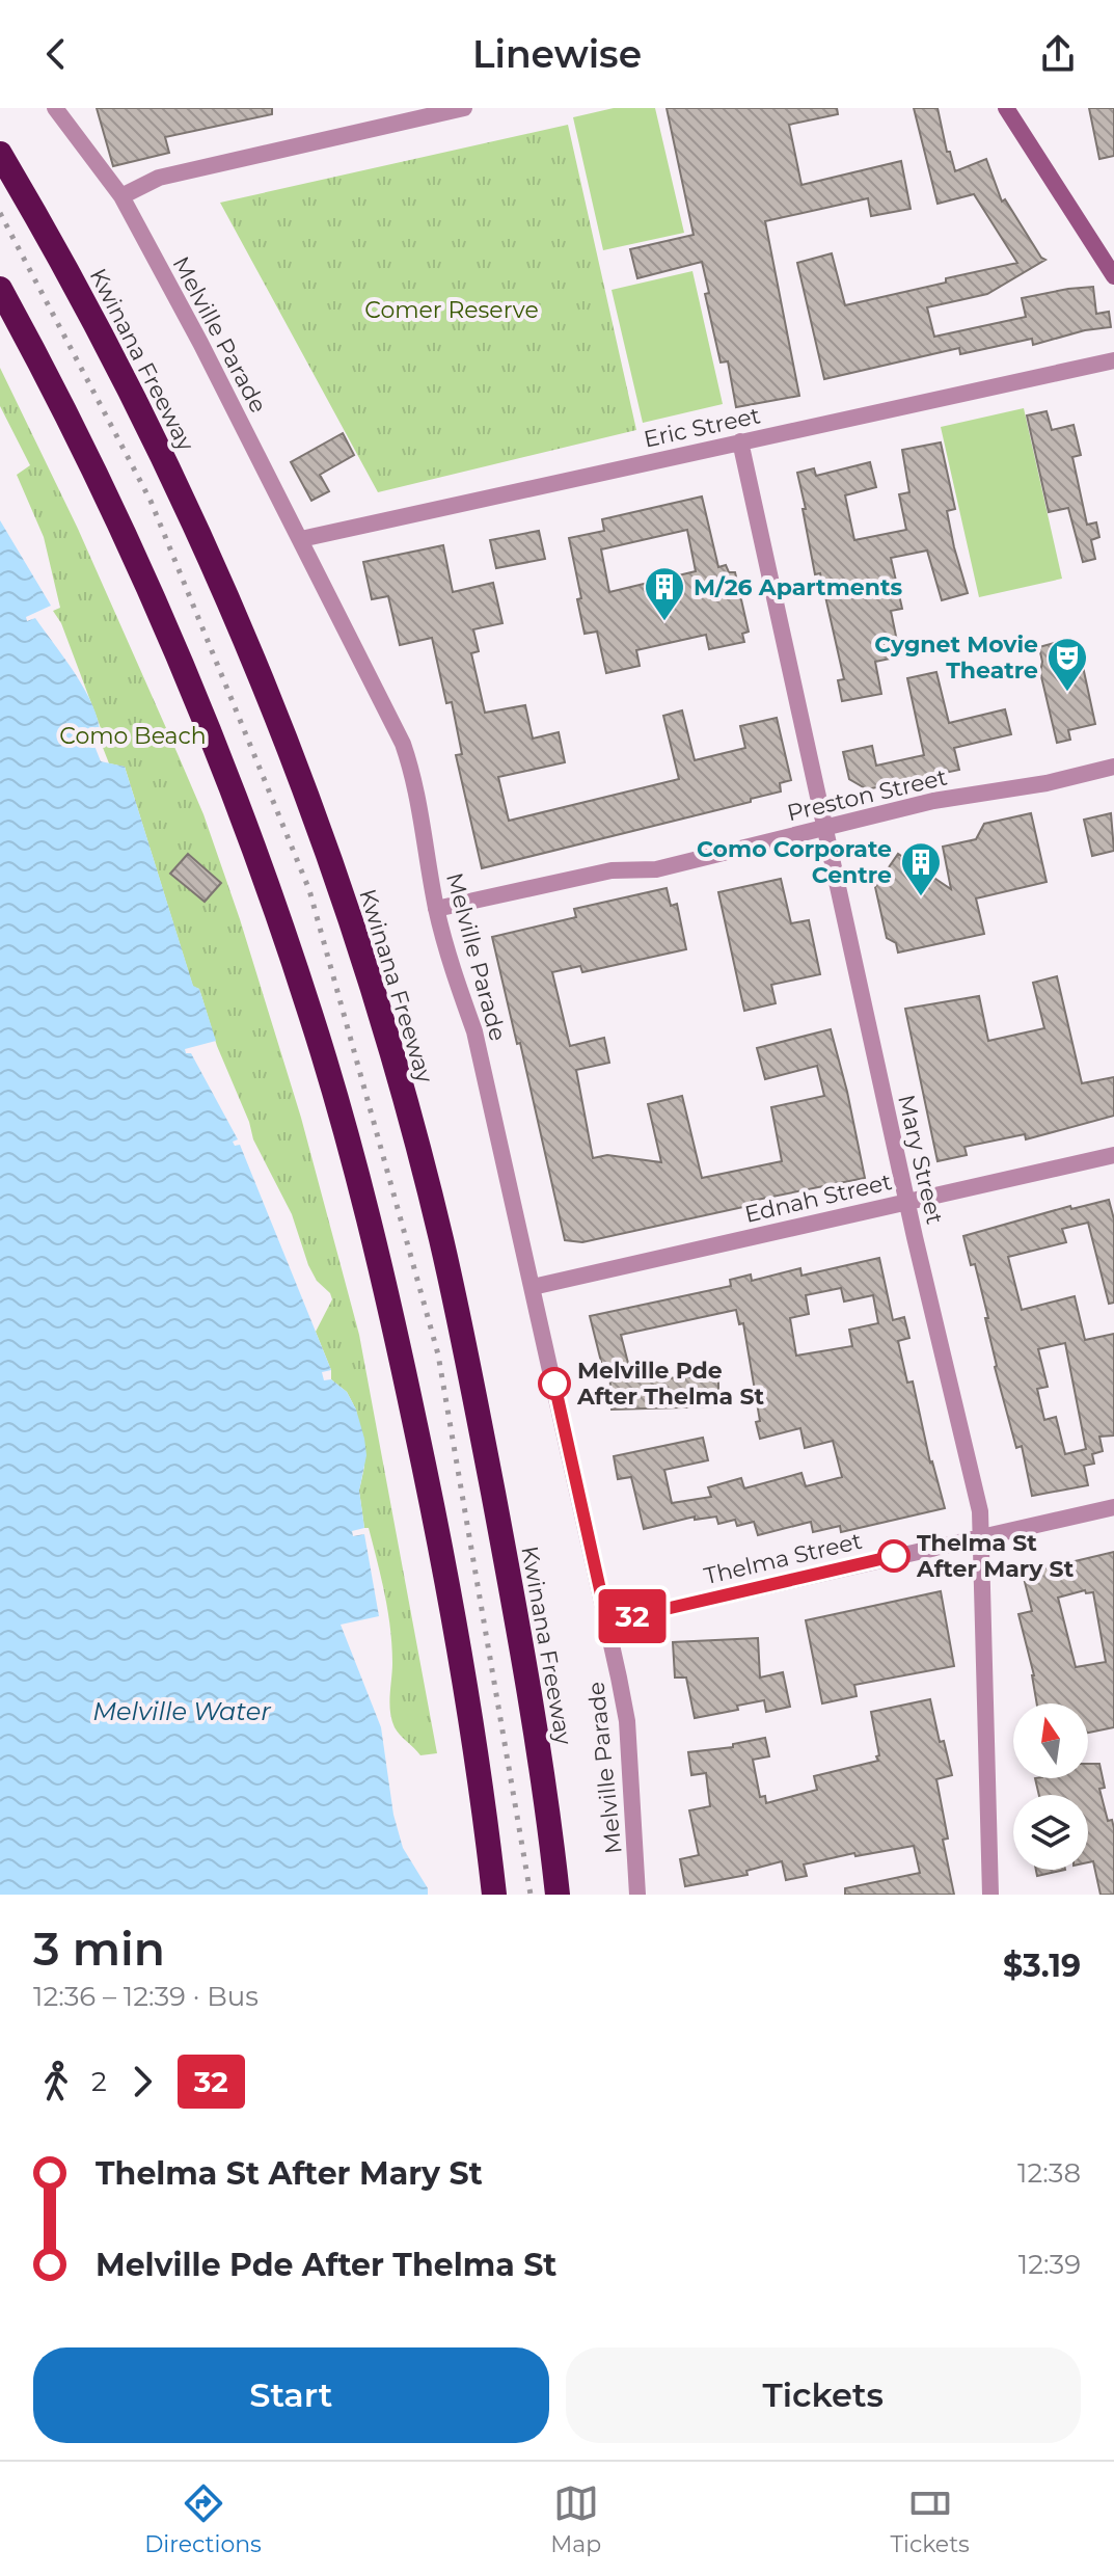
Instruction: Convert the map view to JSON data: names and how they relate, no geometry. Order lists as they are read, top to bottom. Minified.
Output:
{"streets":{"highway":["Kwinana Freeway"],"street":["Melville Parade","Eric Street","Preston Street","Mary Street","Ednah Street","Thelma Street"]},"crossings":[["Melville Parade","Eric Street"],["Melville Parade","Preston Street"],["Melville Parade","Ednah Street"],["Melville Parade","Thelma Street"],["Eric Street","Mary Street"],["Preston Street","Mary Street"],["Mary Street","Ednah Street"],["Mary Street","Thelma Street"]],"water":["Melville Water"],"parks":["Comer Reserve","Como Beach"],"places":{"building":["M/26 Apartments","Como Corporate Centre"],"theatre":["Cygnet Movie Theatre"],"other":["Melville Pde After Thelma St","Thelma St After Mary St"]},"lines":["bus line 32"],"north":"top","page":{"header":"Linewise","on_map":"32","heading":["3 min","12:36 – 12:39 · Bus","$3.19"],"legs":["2","32"],"list":[{"name":"Thelma St After Mary St","value":"12:38"},{"name":"Melville Pde After Thelma St","value":"12:39"}],"buttons":["Start","Tickets"],"tabs":["Directions","Map","Tickets"]}}
